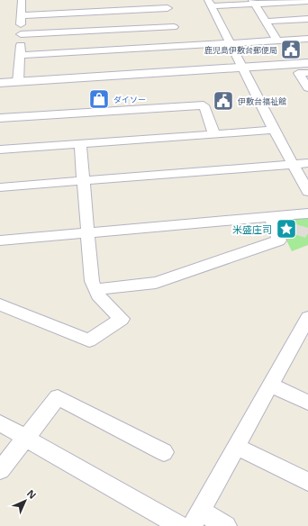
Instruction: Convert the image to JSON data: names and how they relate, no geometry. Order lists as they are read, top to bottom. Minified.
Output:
{"places":{"public building":["鹿児島伊敷台郵便局","伊敷台福祉館"],"shop":["ダイソー"],"place":["米盛庄司"]},"north":"top right"}
